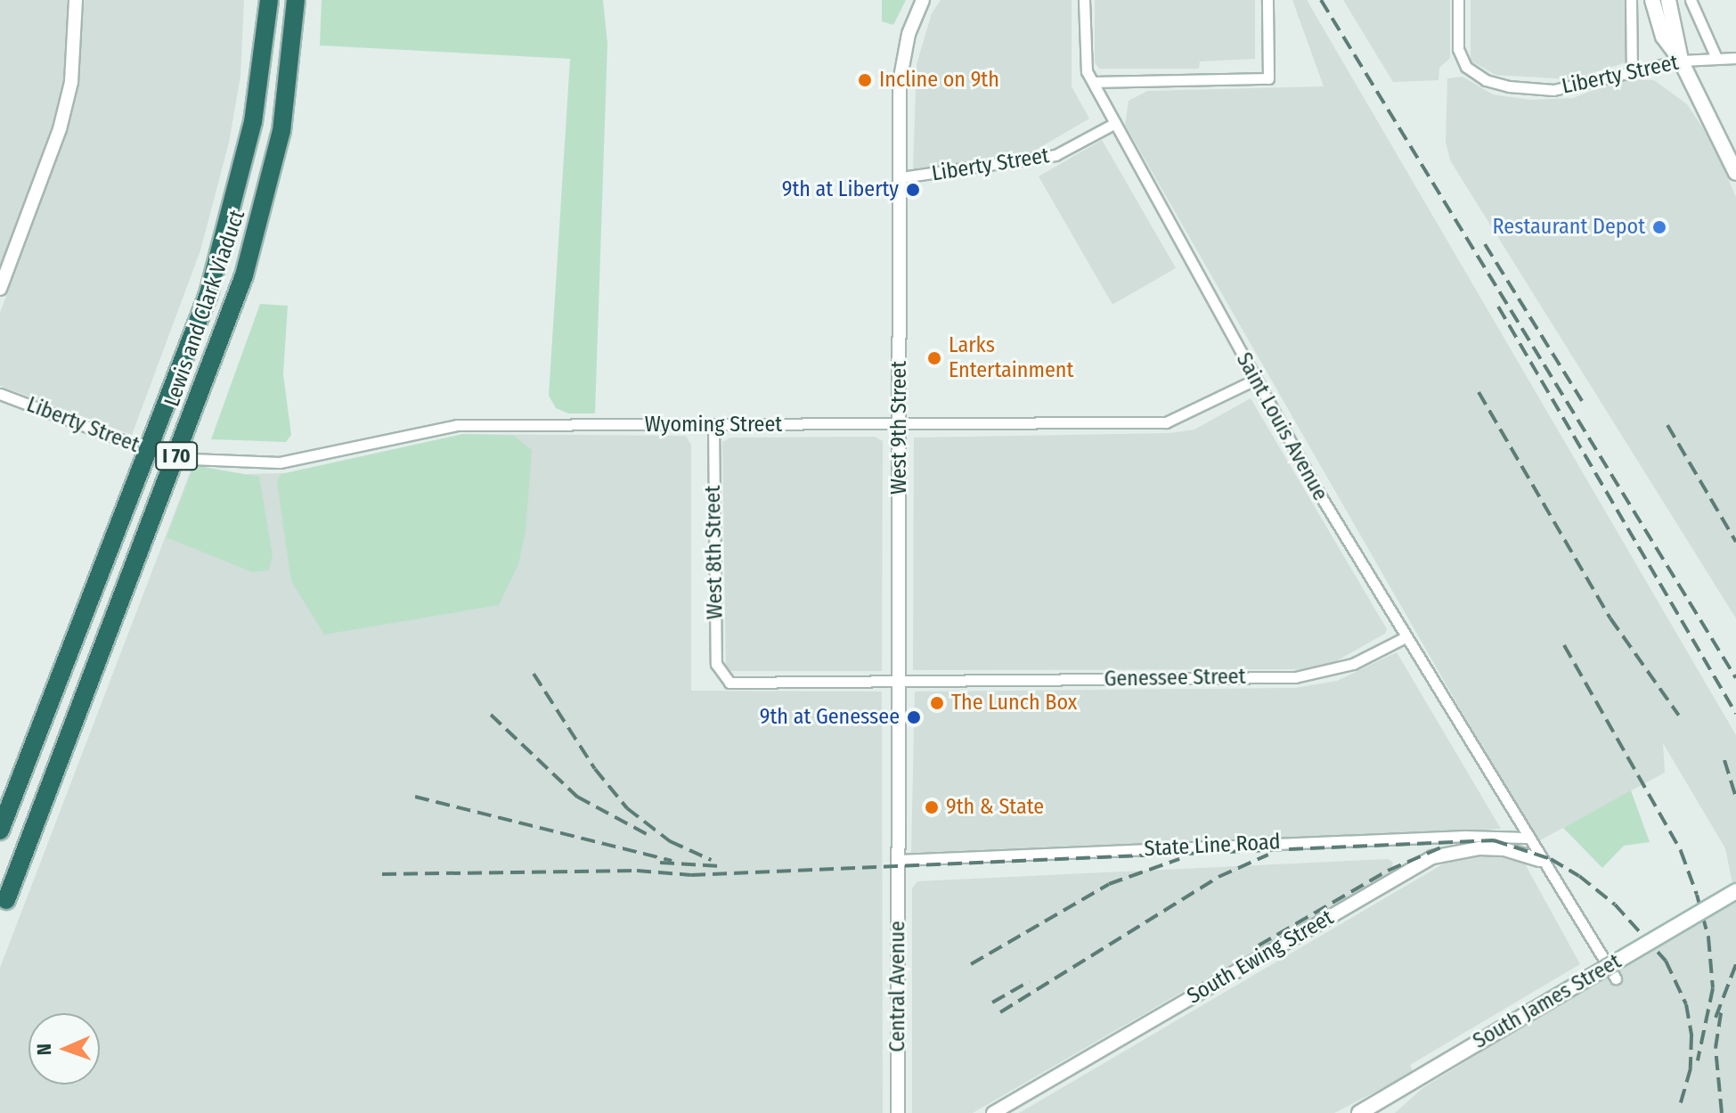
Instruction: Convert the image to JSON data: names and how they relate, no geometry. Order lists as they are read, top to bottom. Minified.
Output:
{"streets":{"highway":["Lewis and Clark Viaduct","I 70"],"main road":["South James Street"],"street":["Liberty Street","Wyoming Street","Saint Louis Avenue","West 9th Street","West 8th Street","Genessee Street","State Line Road","South Ewing Street","Central Avenue"]},"crossings":[["Liberty Street","Wyoming Street"],["Liberty Street","Saint Louis Avenue"],["Liberty Street","West 9th Street"],["Wyoming Street","Saint Louis Avenue"],["Wyoming Street","West 9th Street"],["Wyoming Street","West 8th Street"],["Saint Louis Avenue","Genessee Street"],["Saint Louis Avenue","State Line Road"],["Saint Louis Avenue","South Ewing Street"],["West 9th Street","Genessee Street"],["West 9th Street","State Line Road"],["West 9th Street","Central Avenue"],["West 8th Street","Genessee Street"],["State Line Road","Central Avenue"]],"places":["Incline on 9th","9th at Liberty","Restaurant Depot","Larks Entertainment","The Lunch Box","9th at Genessee","9th & State"],"north":"left"}
